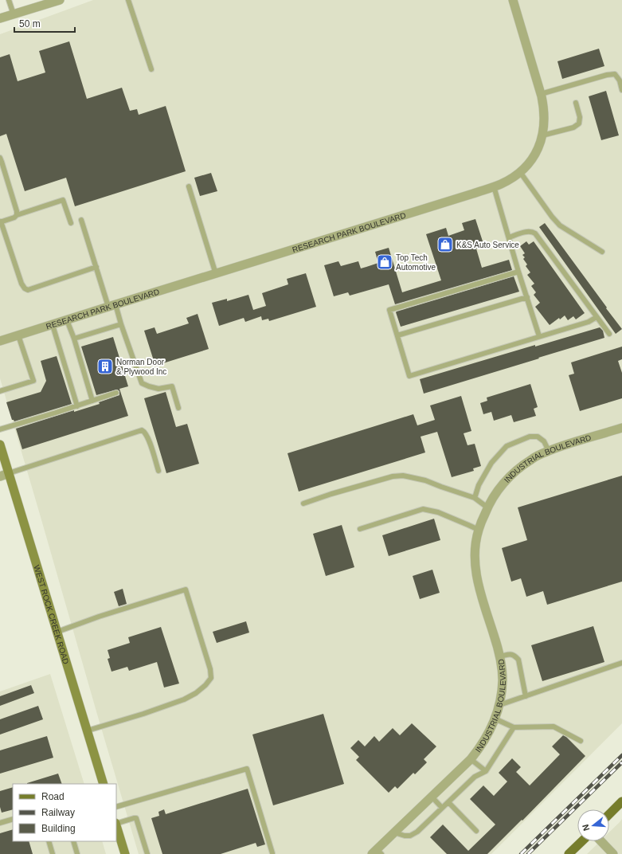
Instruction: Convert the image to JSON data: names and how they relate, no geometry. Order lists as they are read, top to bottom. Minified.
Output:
{"streets":{"main road":["WEST ROCK CREEK ROAD"],"street":["RESEARCH PARK BOULEVARD","INDUSTRIAL BOULEVARD"]},"places":{"shop":["K&S Auto Service","Top Tech Automotive"],"building":["Norman Door & Plywood Inc"]},"legend":["Road","Railway","Building"],"scale_bar":"50 m","north":"left"}
